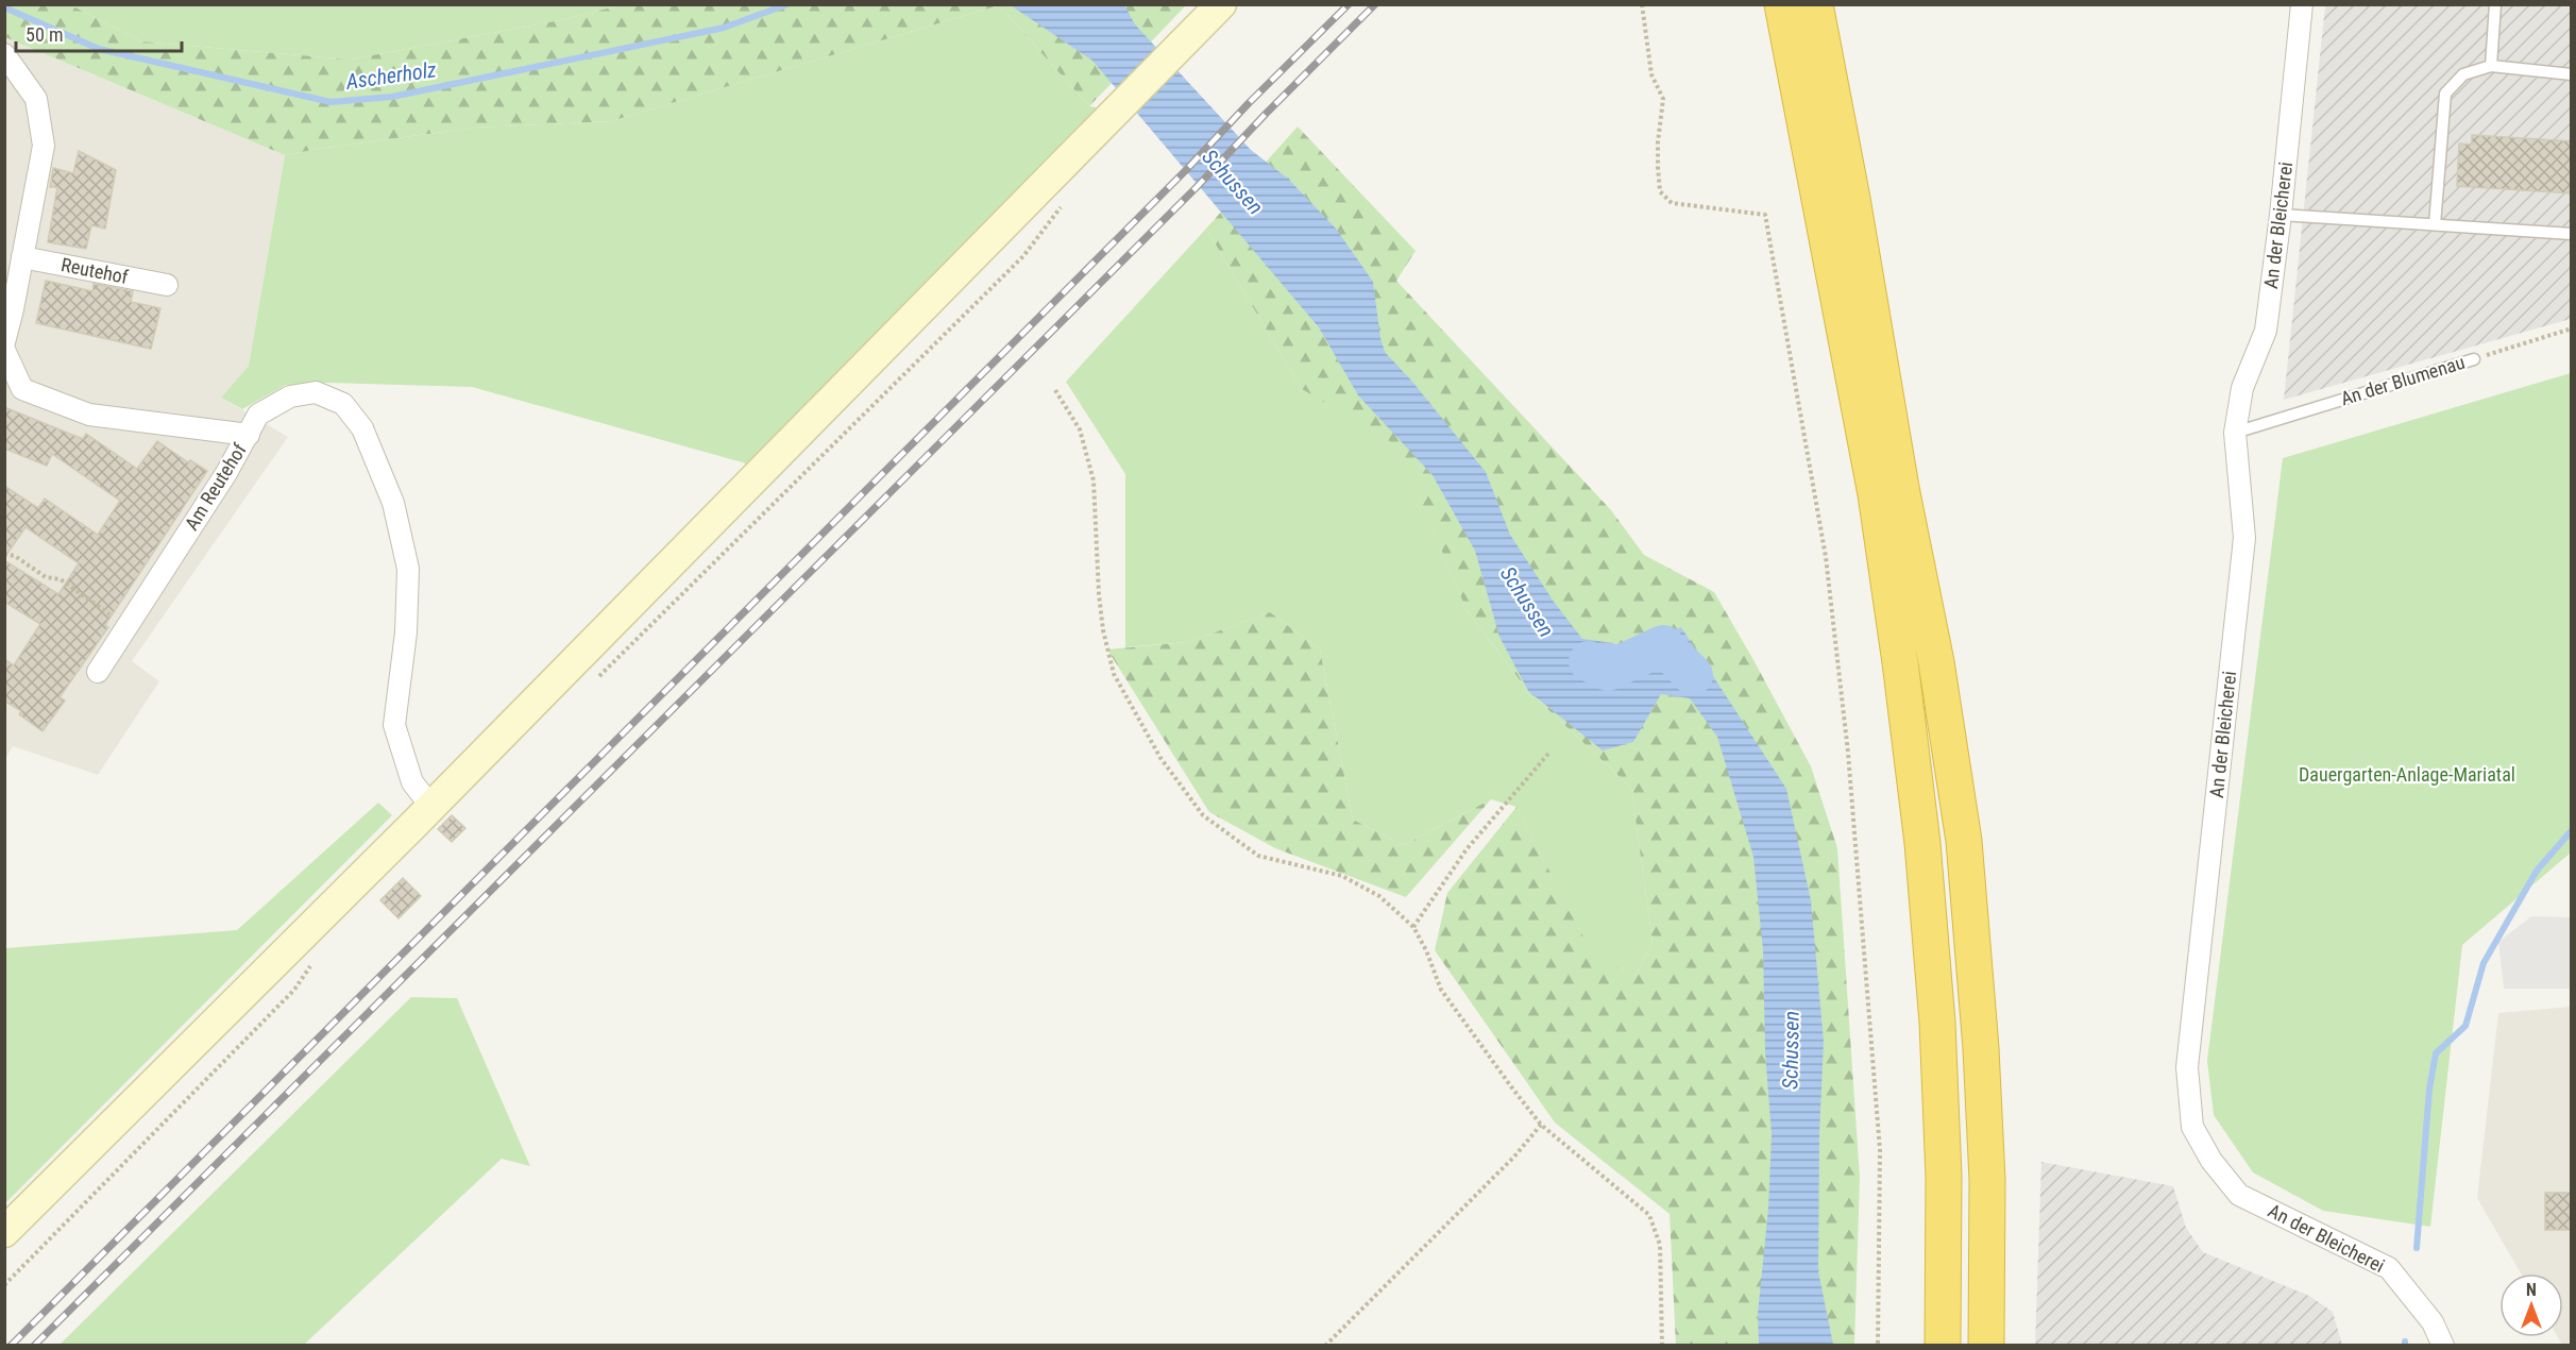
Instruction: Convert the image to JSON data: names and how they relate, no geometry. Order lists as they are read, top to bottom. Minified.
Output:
{"streets":{"street":["An der Bleicherei","Reutehof","Am Reutehof"],"lane":["An der Blumenau"]},"crossings":[["An der Bleicherei","An der Blumenau"]],"water":["Ascherholz","Schussen"],"parks":["Dauergarten-Anlage-Mariatal"],"scale_bar":"50 m","north":"top"}
